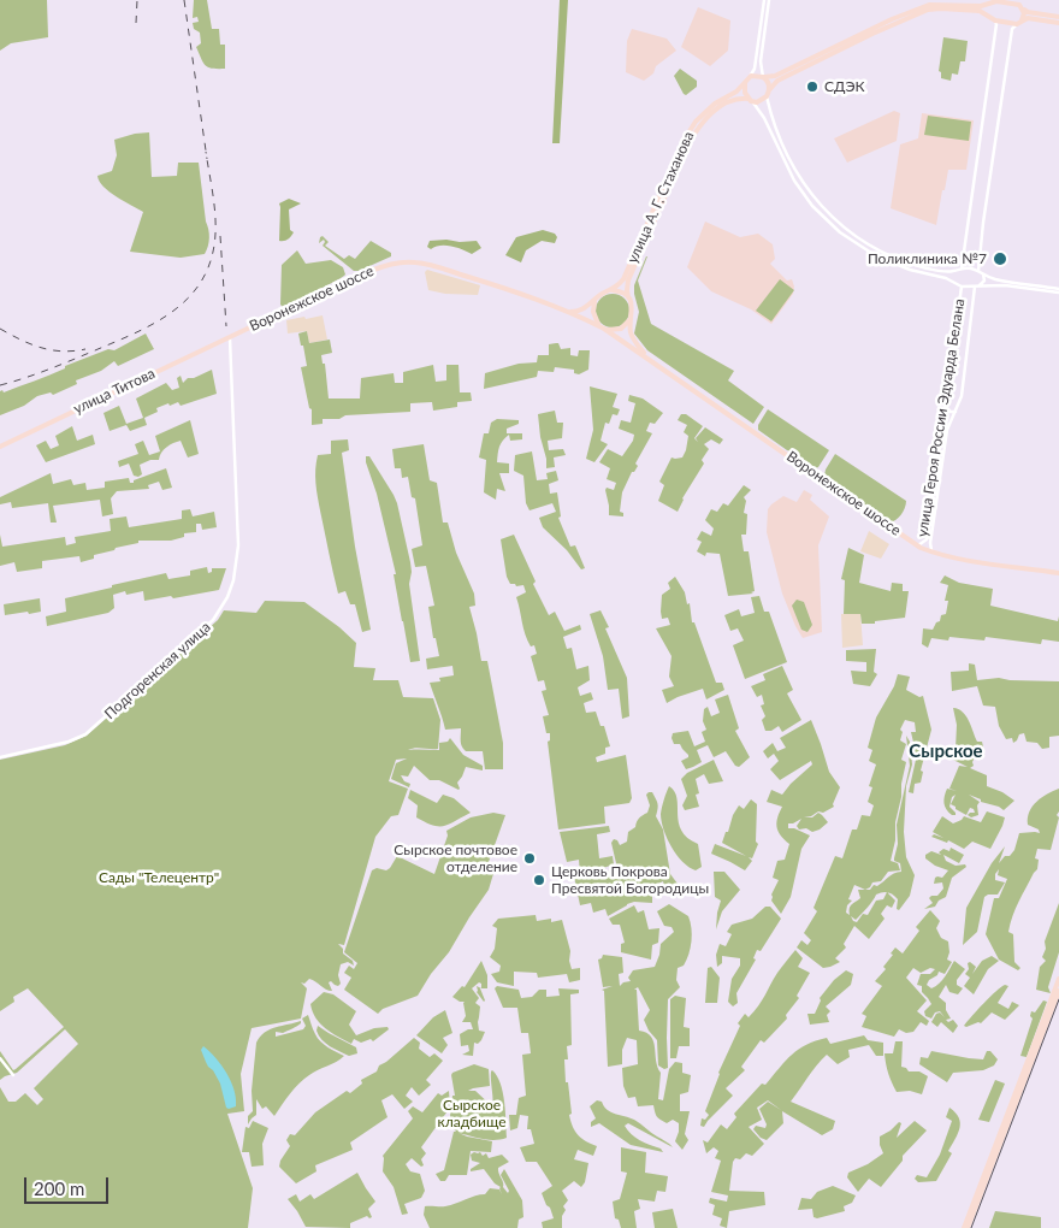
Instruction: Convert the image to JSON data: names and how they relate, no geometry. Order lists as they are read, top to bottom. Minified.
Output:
{"streets":{"main road":["улица А. Г. Стаханова","Воронежское шоссе","улица Титова"],"street":["улица Героя России Эдуарда Белана","Подгоренская улица"]},"crossings":[["улица А. Г. Стаханова","Воронежское шоссе"],["Воронежское шоссе","улица Титова"],["Воронежское шоссе","улица Героя России Эдуарда Белана"],["Воронежское шоссе","Подгоренская улица"],["улица Титова","Подгоренская улица"]],"districts":["Сырское"],"parks":["Сады \"Телецентр\"","Сырское кладбище"],"places":["СДЭК","Поликлиника №7","Сырское почтовое отделение","Церковь Покрова Пресвятой Богородицы"],"scale_bar":"200 m"}
